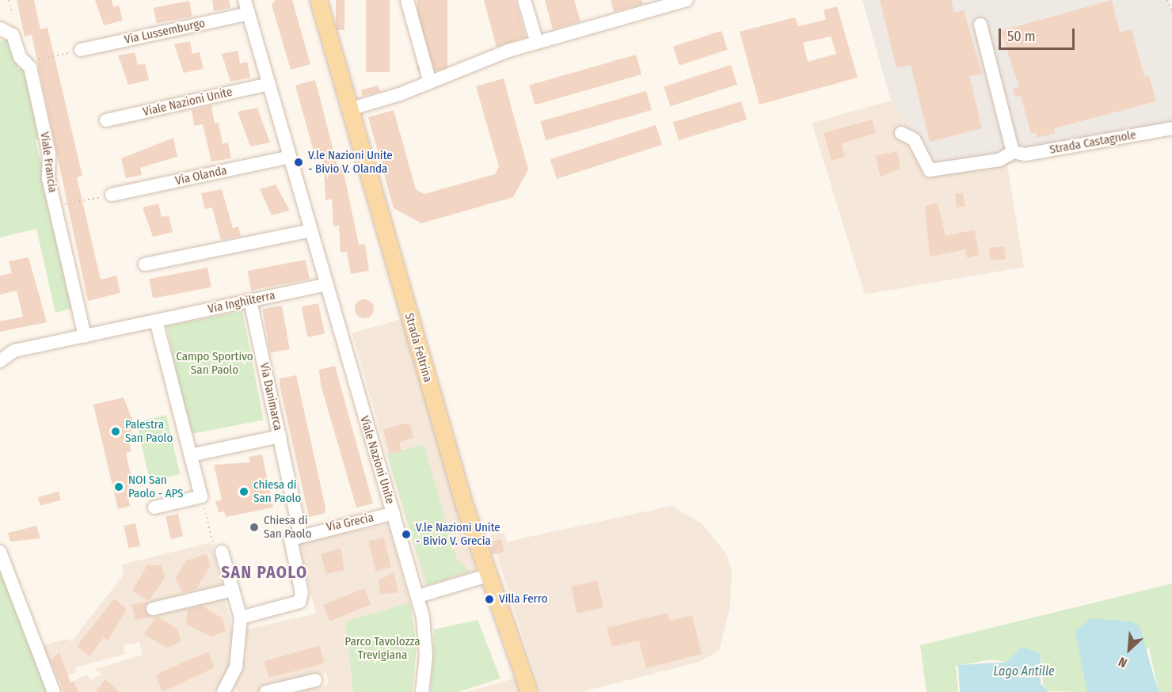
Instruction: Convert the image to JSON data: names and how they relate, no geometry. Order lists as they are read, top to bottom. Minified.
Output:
{"streets":{"main road":["Strada Feltrina"],"street":["Via Lussemburgo","Viale Nazioni Unite","Strada Castagnole","Viale Francia","Via Olanda","Via Inghilterra","Via Danimarca","Via Grecia"]},"crossings":[["Via Lussemburgo","Viale Nazioni Unite"],["Viale Nazioni Unite","Via Olanda"],["Viale Nazioni Unite","Via Inghilterra"],["Viale Nazioni Unite","Via Grecia"],["Viale Francia","Via Inghilterra"],["Via Inghilterra","Via Danimarca"],["Via Danimarca","Via Grecia"]],"districts":["SAN PAOLO"],"water":["Lago Antille"],"parks":["Campo Sportivo San Paolo","Parco Tavolozza Trevigiana"],"places":["V.le Nazioni Unite - Bivio V. Olanda","Palestra San Paolo","NOI San Paolo - APS","chiesa di San Paolo","Chiesa di San Paolo","V.le Nazioni Unite - Bivio V. Grecia","Villa Ferro"],"scale_bar":"50 m","north":"bottom left"}
